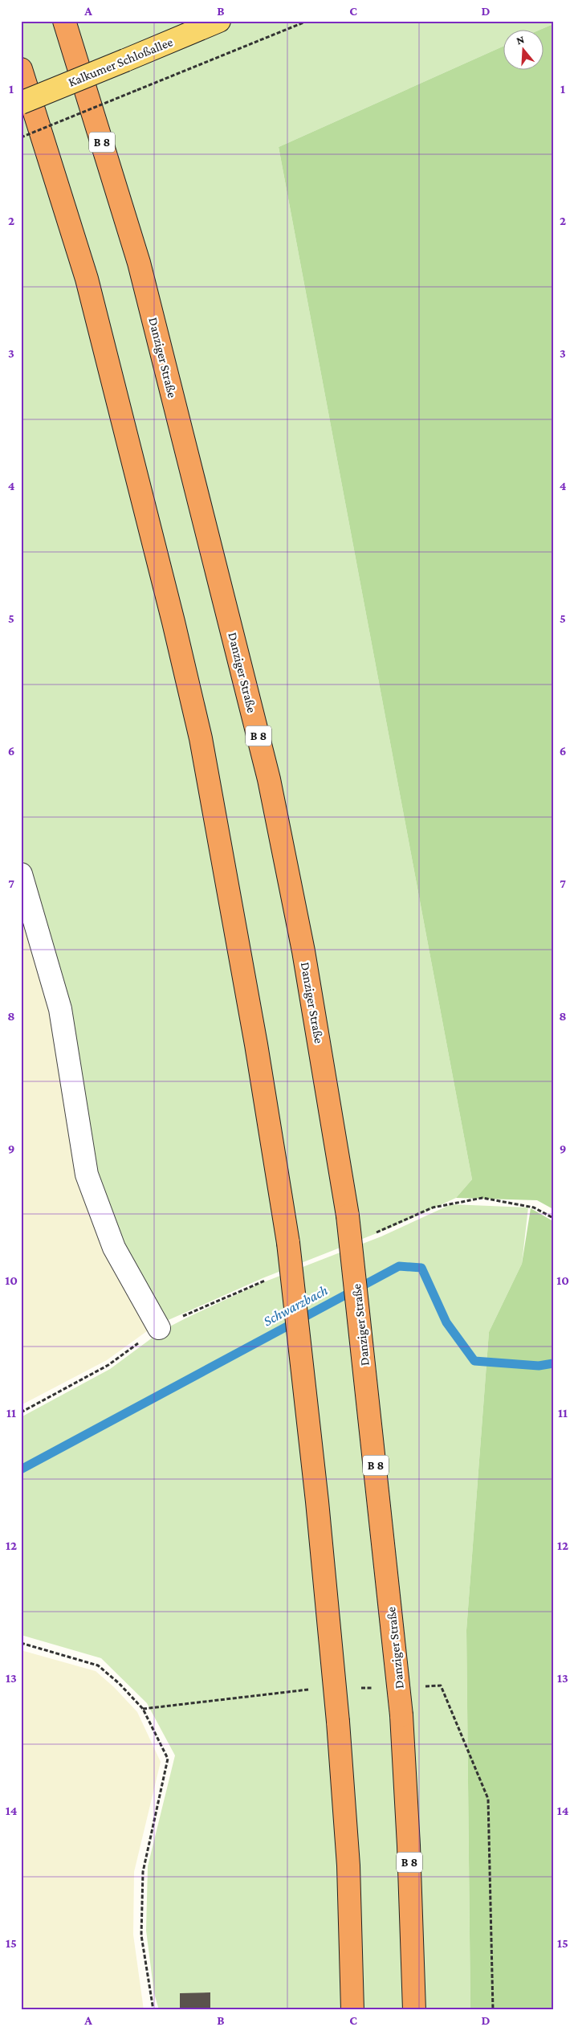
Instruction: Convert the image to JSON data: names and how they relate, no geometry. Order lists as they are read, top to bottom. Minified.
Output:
{"streets":{"highway":["B 8","Danziger Straße"],"main road":["Kalkumer Schloßallee"]},"water":["Schwarzbach"],"north":"top","grid":{"columns":["A","B","C","D"],"rows":["1","2","3","4","5","6","7","8","9","10","11","12","13","14","15"]}}
